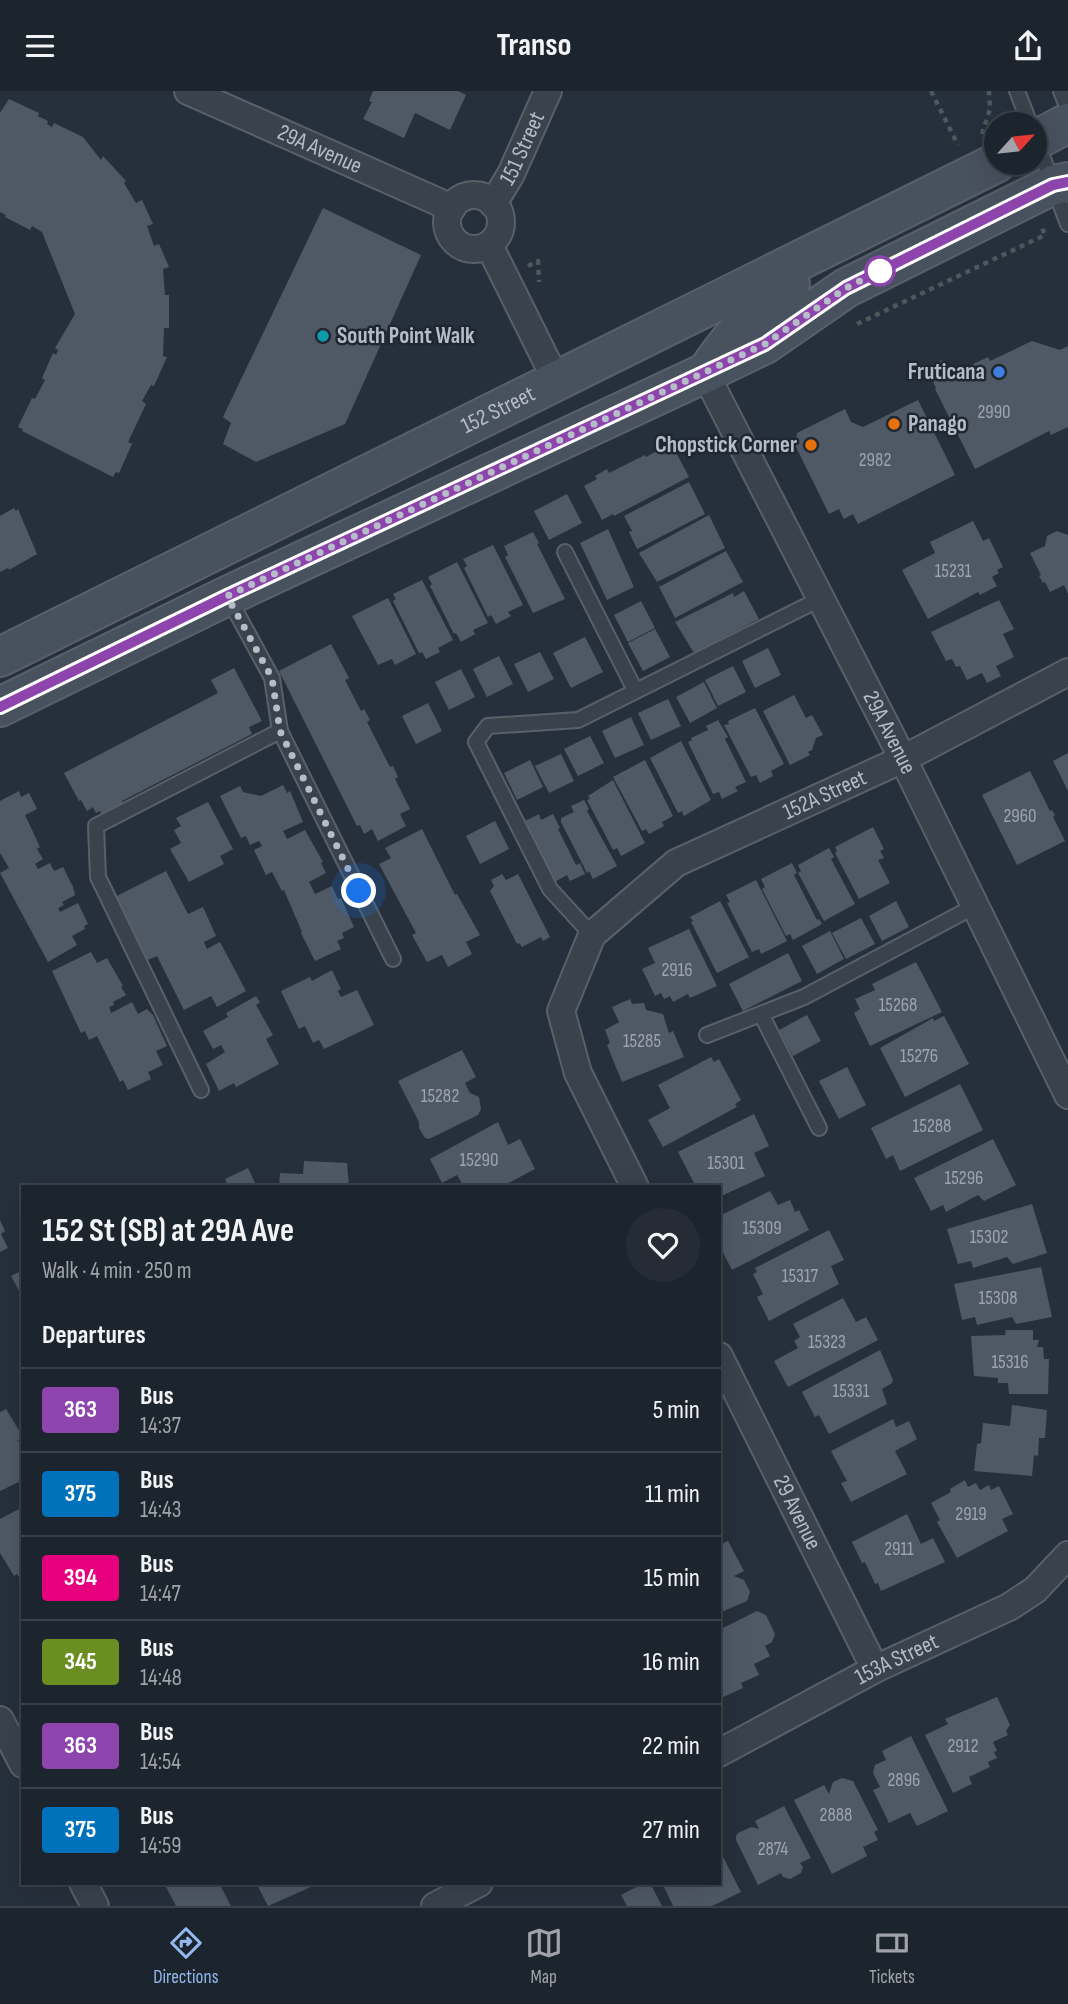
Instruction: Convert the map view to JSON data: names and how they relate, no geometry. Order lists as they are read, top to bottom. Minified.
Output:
{"streets":{"main road":["152 Street"],"street":["151 Street","29A Avenue","152A Street","29 Avenue","153A Street"]},"crossings":[["151 Street","29A Avenue"],["29A Avenue","152A Street"],["29 Avenue","153A Street"]],"places":["South Point Walk","Fruticana","Panago","Chopstick Corner"],"lines":["bus line 363"],"house_numbers":["2990","2982","15231","2960","2916","15268","15285","15276","15282","15288","15290","15301","15296","15309","15302","15317","15308","15323","15316","15331","2919","2911","2912","2896","2888","2874"],"north":"top right","page":{"header":"Transo","heading":[["152 St (SB) at 29A Ave","Walk · 4 min · 250 m"],"Departures"],"list":[{"mark":"363","name":"Bus","note":"14:37","value":"5 min"},{"mark":"375","name":"Bus","note":"14:43","value":"11 min"},{"mark":"394","name":"Bus","note":"14:47","value":"15 min"},{"mark":"345","name":"Bus","note":"14:48","value":"16 min"},{"mark":"363","name":"Bus","note":"14:54","value":"22 min"},{"mark":"375","name":"Bus","note":"14:59","value":"27 min"}],"tabs":["Directions","Map","Tickets"]}}
